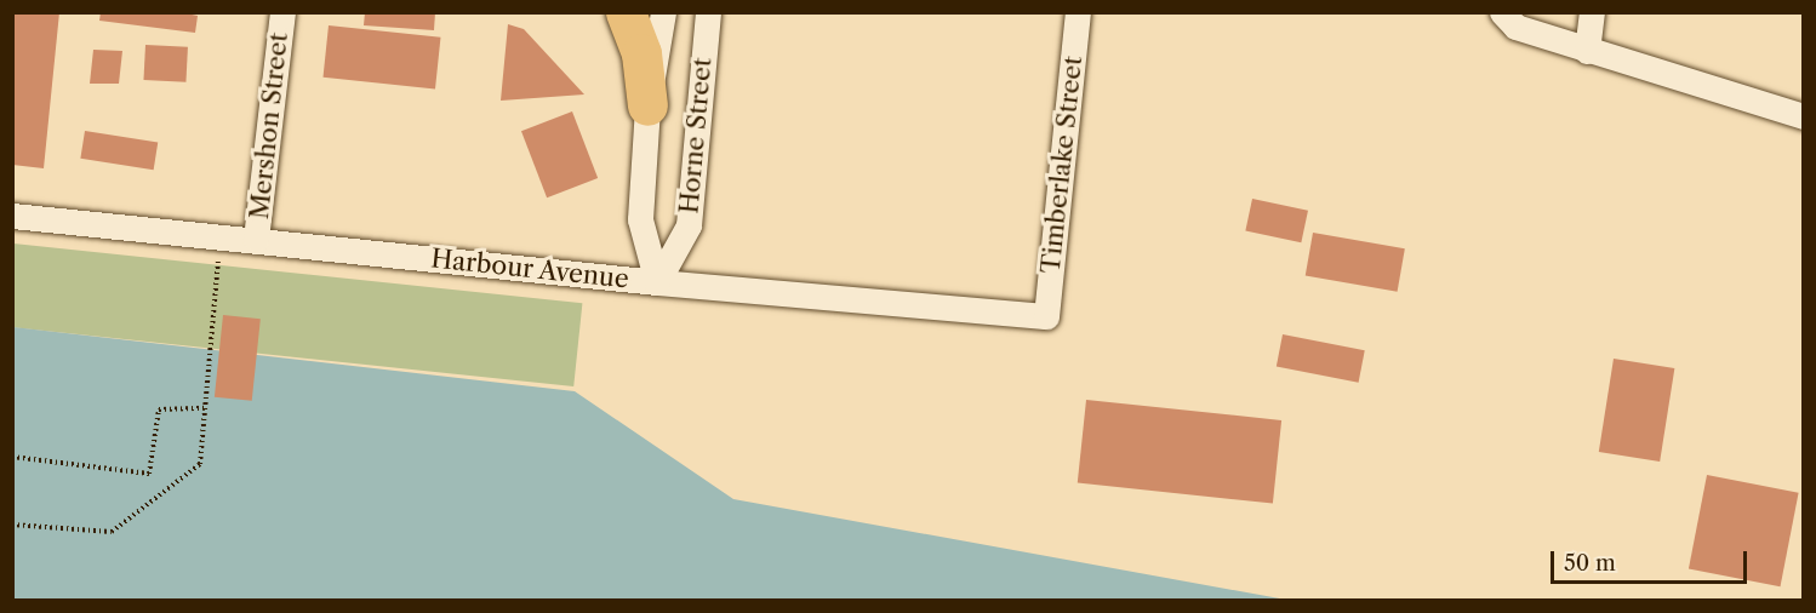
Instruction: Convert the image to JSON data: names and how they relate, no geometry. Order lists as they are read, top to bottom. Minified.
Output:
{"streets":{"street":["Mershon Street","Horne Street","Timberlake Street","Harbour Avenue"]},"crossings":[["Mershon Street","Harbour Avenue"],["Horne Street","Harbour Avenue"],["Timberlake Street","Harbour Avenue"]],"scale_bar":"50 m"}
